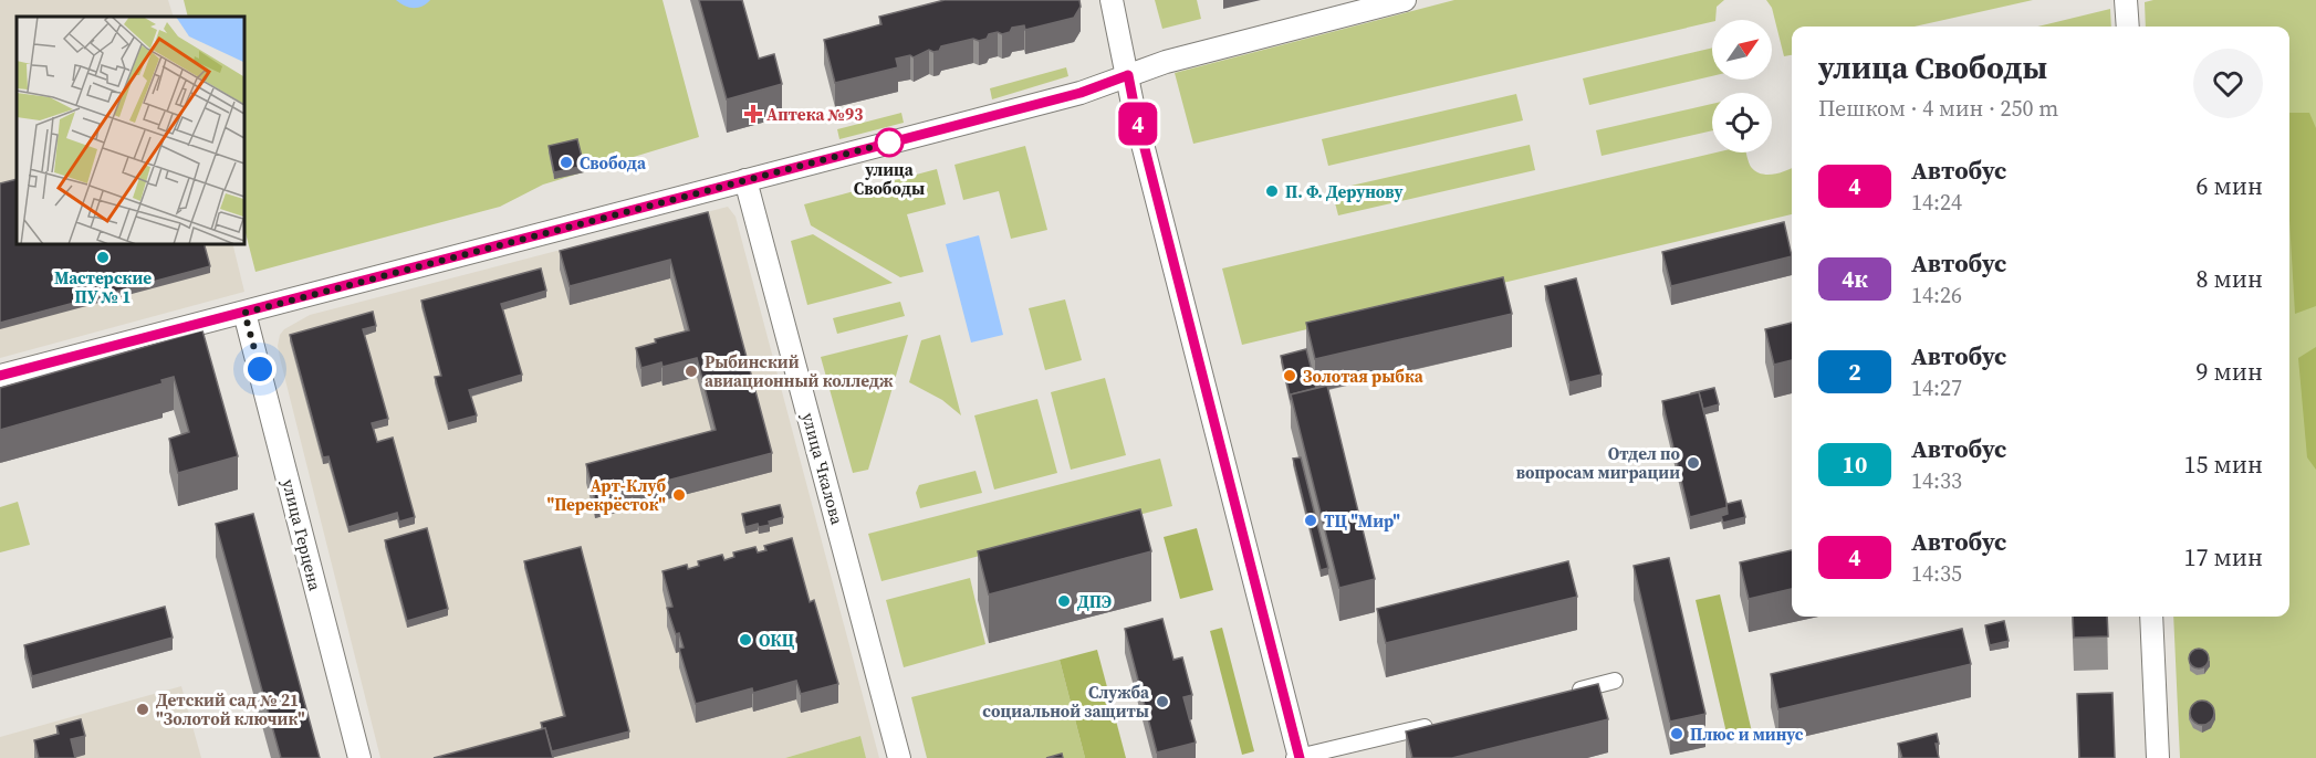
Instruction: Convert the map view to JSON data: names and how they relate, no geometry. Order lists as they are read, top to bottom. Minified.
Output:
{"streets":{"street":["улица Чкалова","улица Герцена"]},"places":{"health":["Аптека №93"],"other":["улица Свободы","Свобода","П. Ф. Дерунову","Мастерские ПУ № 1","Рыбинский авиационный колледж","Золотая рыбка","Отдел по вопросам миграции","Арт-Клуб \"Перекрёсток\"","ТЦ \"Мир\"","ДПЭ","ОКЦ","Служба социальной защиты","Детский сад № 21 \"Золотой ключик\"","Плюс и минус"]},"lines":["bus line 4"],"north":"top right","page":{"on_map":"4","heading":["улица Свободы","Пешком · 4 мин · 250 m"],"list":[{"mark":"4","name":"Автобус","note":"14:24","value":"6 мин"},{"mark":"4к","name":"Автобус","note":"14:26","value":"8 мин"},{"mark":"2","name":"Автобус","note":"14:27","value":"9 мин"},{"mark":"10","name":"Автобус","note":"14:33","value":"15 мин"},{"mark":"4","name":"Автобус","note":"14:35","value":"17 мин"}]}}
